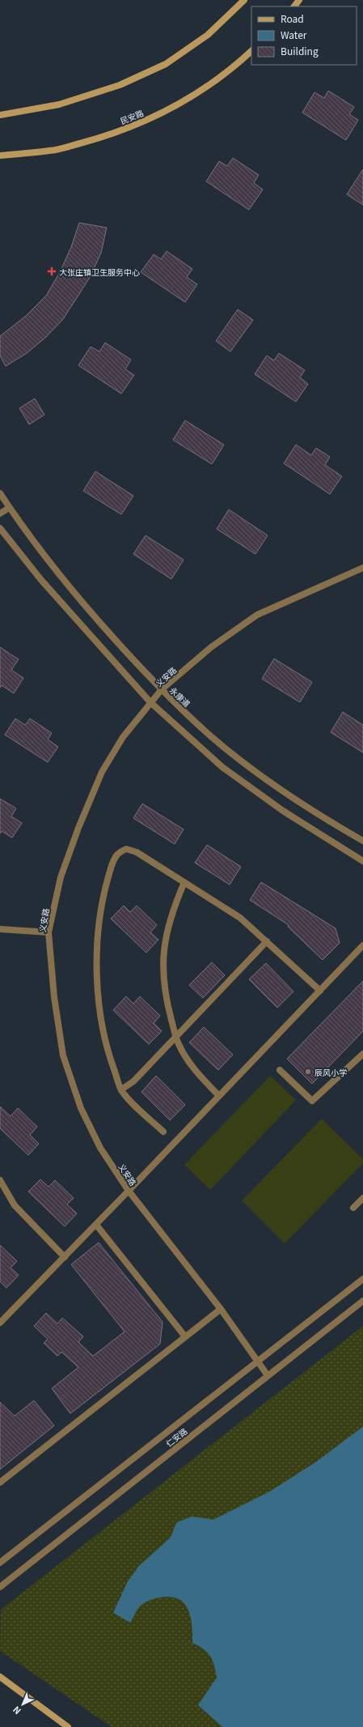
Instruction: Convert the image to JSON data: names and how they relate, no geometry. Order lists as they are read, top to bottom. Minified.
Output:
{"streets":{"main road":["民安路"],"street":["义安路","永康道","仁安路"]},"crossings":[["义安路","永康道"],["义安路","仁安路"]],"places":{"health":["大张庄镇卫生服务中心"],"other":["辰风小学"]},"legend":["Road","Water","Building"],"north":"bottom left"}
